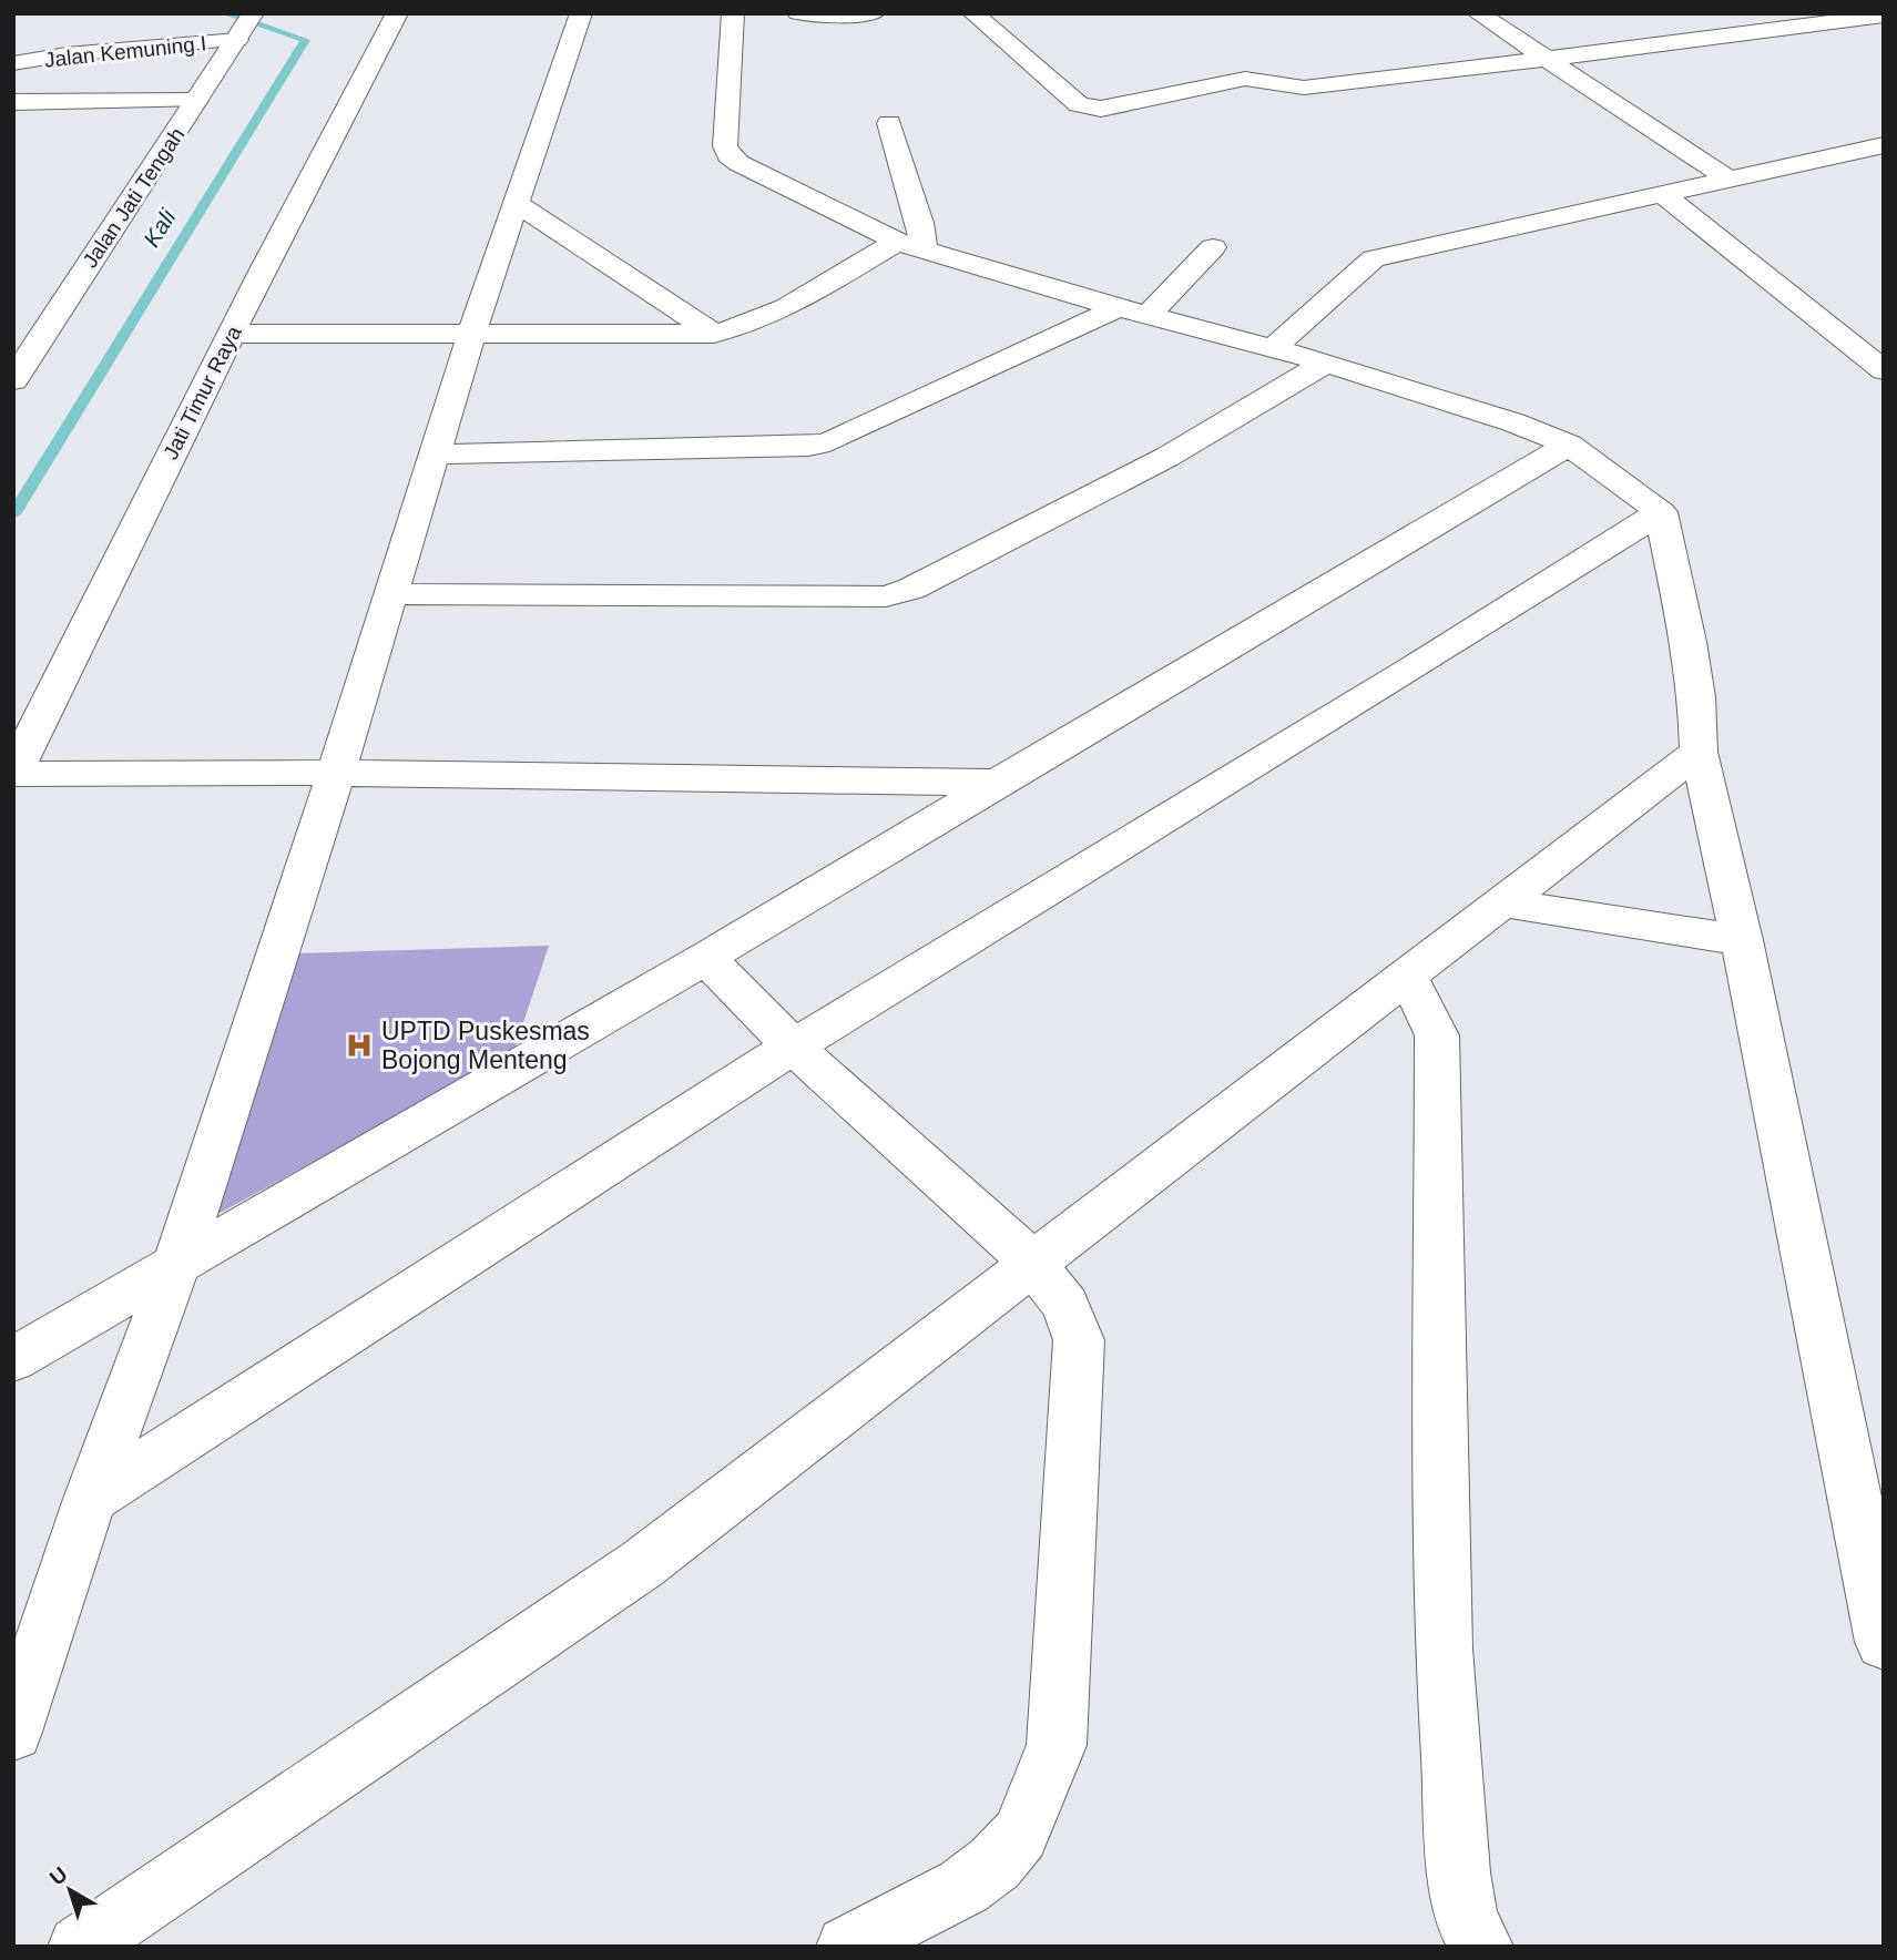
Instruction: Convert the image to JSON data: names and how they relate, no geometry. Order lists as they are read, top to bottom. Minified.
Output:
{"streets":{"street":["Jalan Kemuning I","Jalan Jati Tengah","Jati Timur Raya"]},"crossings":[["Jalan Kemuning I","Jalan Jati Tengah"]],"water":["Kali"],"places":{"hospital":["UPTD Puskesmas Bojong Menteng"]},"north":"top left"}
